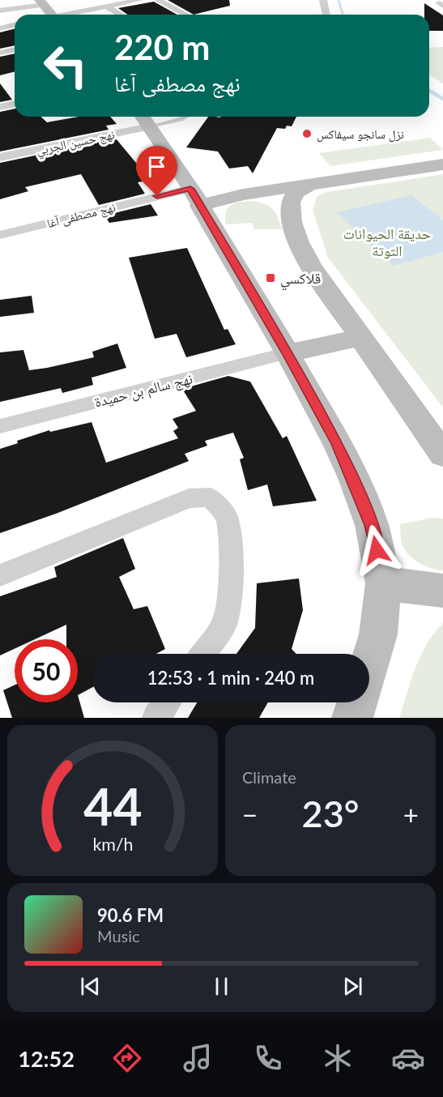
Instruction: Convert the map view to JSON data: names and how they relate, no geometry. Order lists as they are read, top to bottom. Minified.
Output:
{"streets":{"street":["نهج حسين الجربي","نهج مصطفى آغا","نهج سالم بن حميدة"]},"parks":["حديقة الحيوانات التوتة"],"places":{"other":["نزل سانجو سيفاكس"],"transit":["قلاكسي"]},"page":{"turn":["220 m","نهج مصطفى آغا"],"limit":"50","trip":"12:53 · 1 min · 240 m","tile":"Climate","heat":["−","23°","+"],"song":["90.6 FM","Music"],"tabs":"12:52","gauge":["44","km/h"]}}
